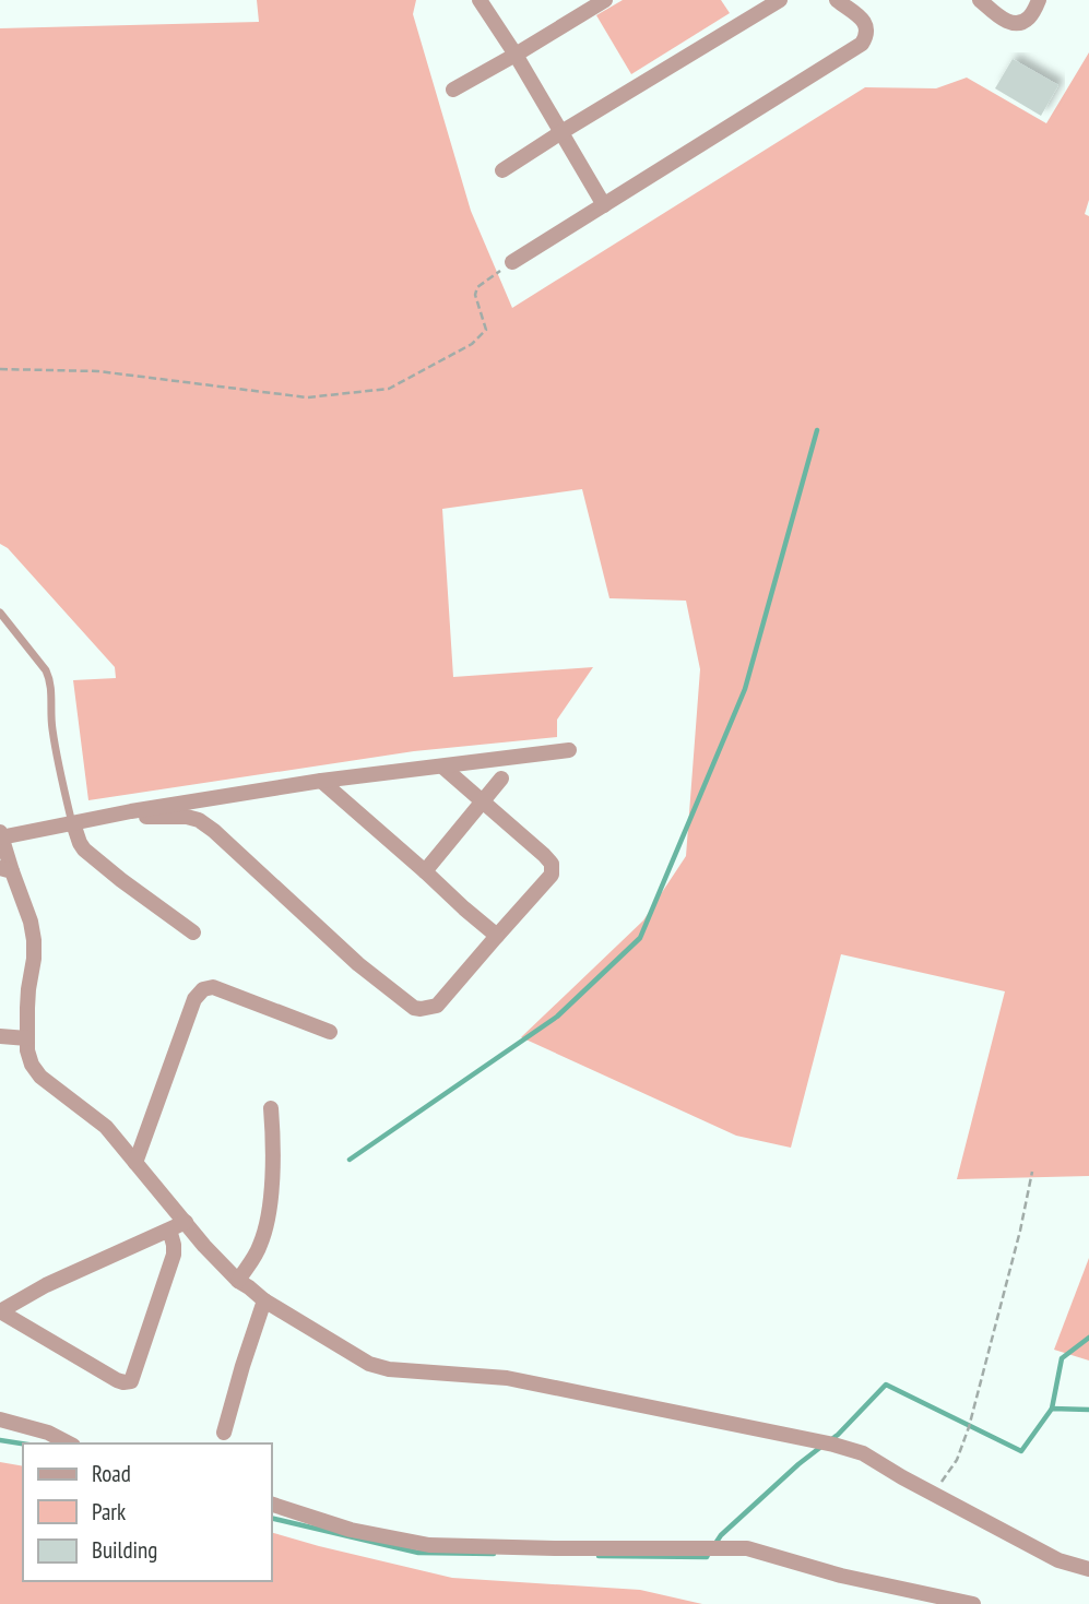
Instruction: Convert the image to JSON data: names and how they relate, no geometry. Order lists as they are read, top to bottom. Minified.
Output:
{"legend":["Road","Park","Building"]}
